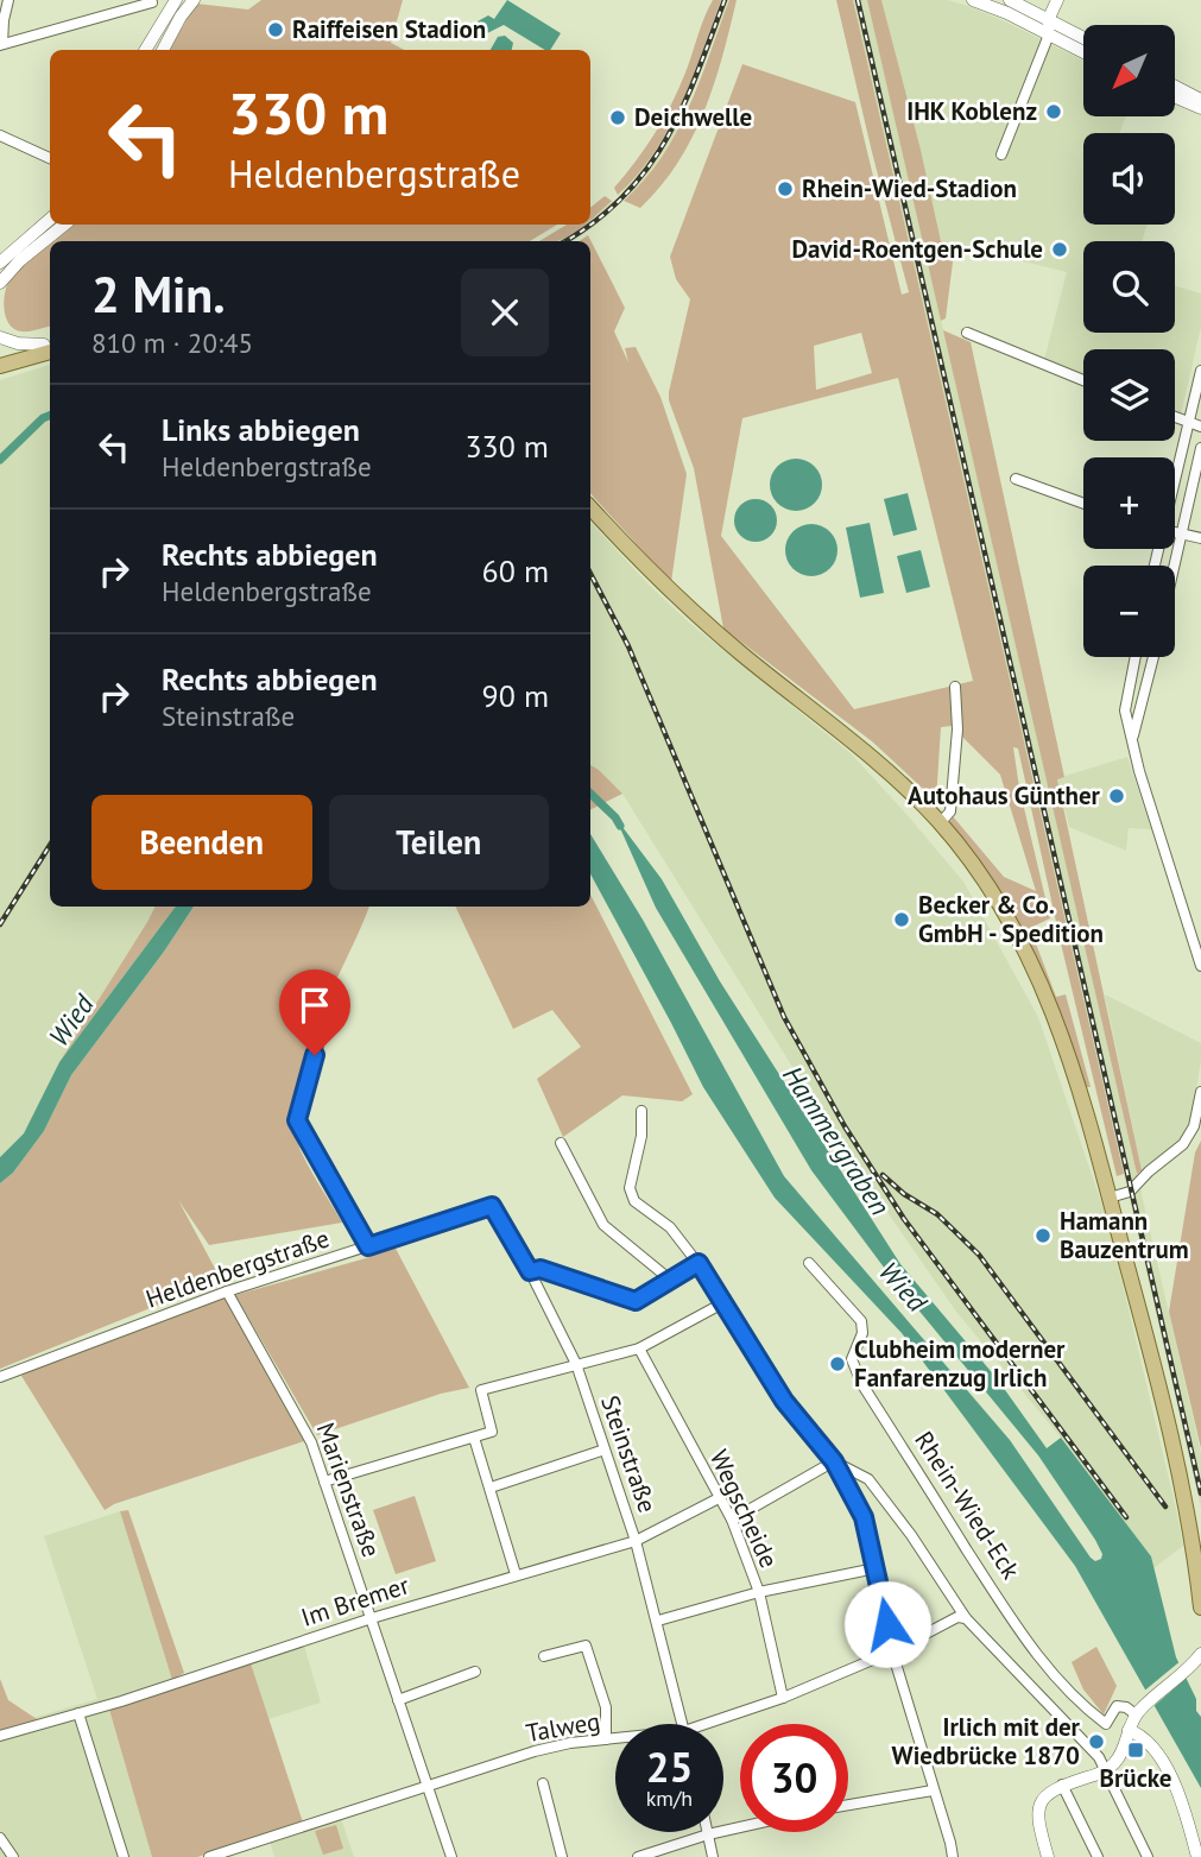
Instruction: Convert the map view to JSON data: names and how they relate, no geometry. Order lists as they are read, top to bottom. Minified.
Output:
{"streets":{"street":["Heldenbergstraße","Steinstraße","Marienstraße","Rhein-Wied-Eck","Wegscheide","Im Bremer","Talweg"]},"crossings":[["Heldenbergstraße","Steinstraße"],["Heldenbergstraße","Marienstraße"],["Steinstraße","Im Bremer"],["Marienstraße","Im Bremer"],["Marienstraße","Talweg"],["Wegscheide","Im Bremer"],["Wegscheide","Talweg"]],"water":["Wied","Hammergraben"],"places":{"other":["Raiffeisen Stadion","IHK Koblenz","Deichwelle","Rhein-Wied-Stadion","David-Roentgen-Schule","Autohaus Günther","Becker & Co. GmbH - Spedition","Hamann Bauzentrum","Clubheim moderner Fanfarenzug Irlich","Irlich mit der Wiedbrücke 1870"],"transit":["Brücke"]},"north":"bottom left","page":{"map_buttons":["+","−"],"turn":["330 m","Heldenbergstraße"],"heading":["2 Min.","810 m · 20:45"],"list":[{"name":"Links abbiegen","note":"Heldenbergstraße","value":"330 m"},{"name":"Rechts abbiegen","note":"Heldenbergstraße","value":"60 m"},{"name":"Rechts abbiegen","note":"Steinstraße","value":"90 m"}],"buttons":["Beenden","Teilen"],"speed":"25 km/h","limit":"30"}}
